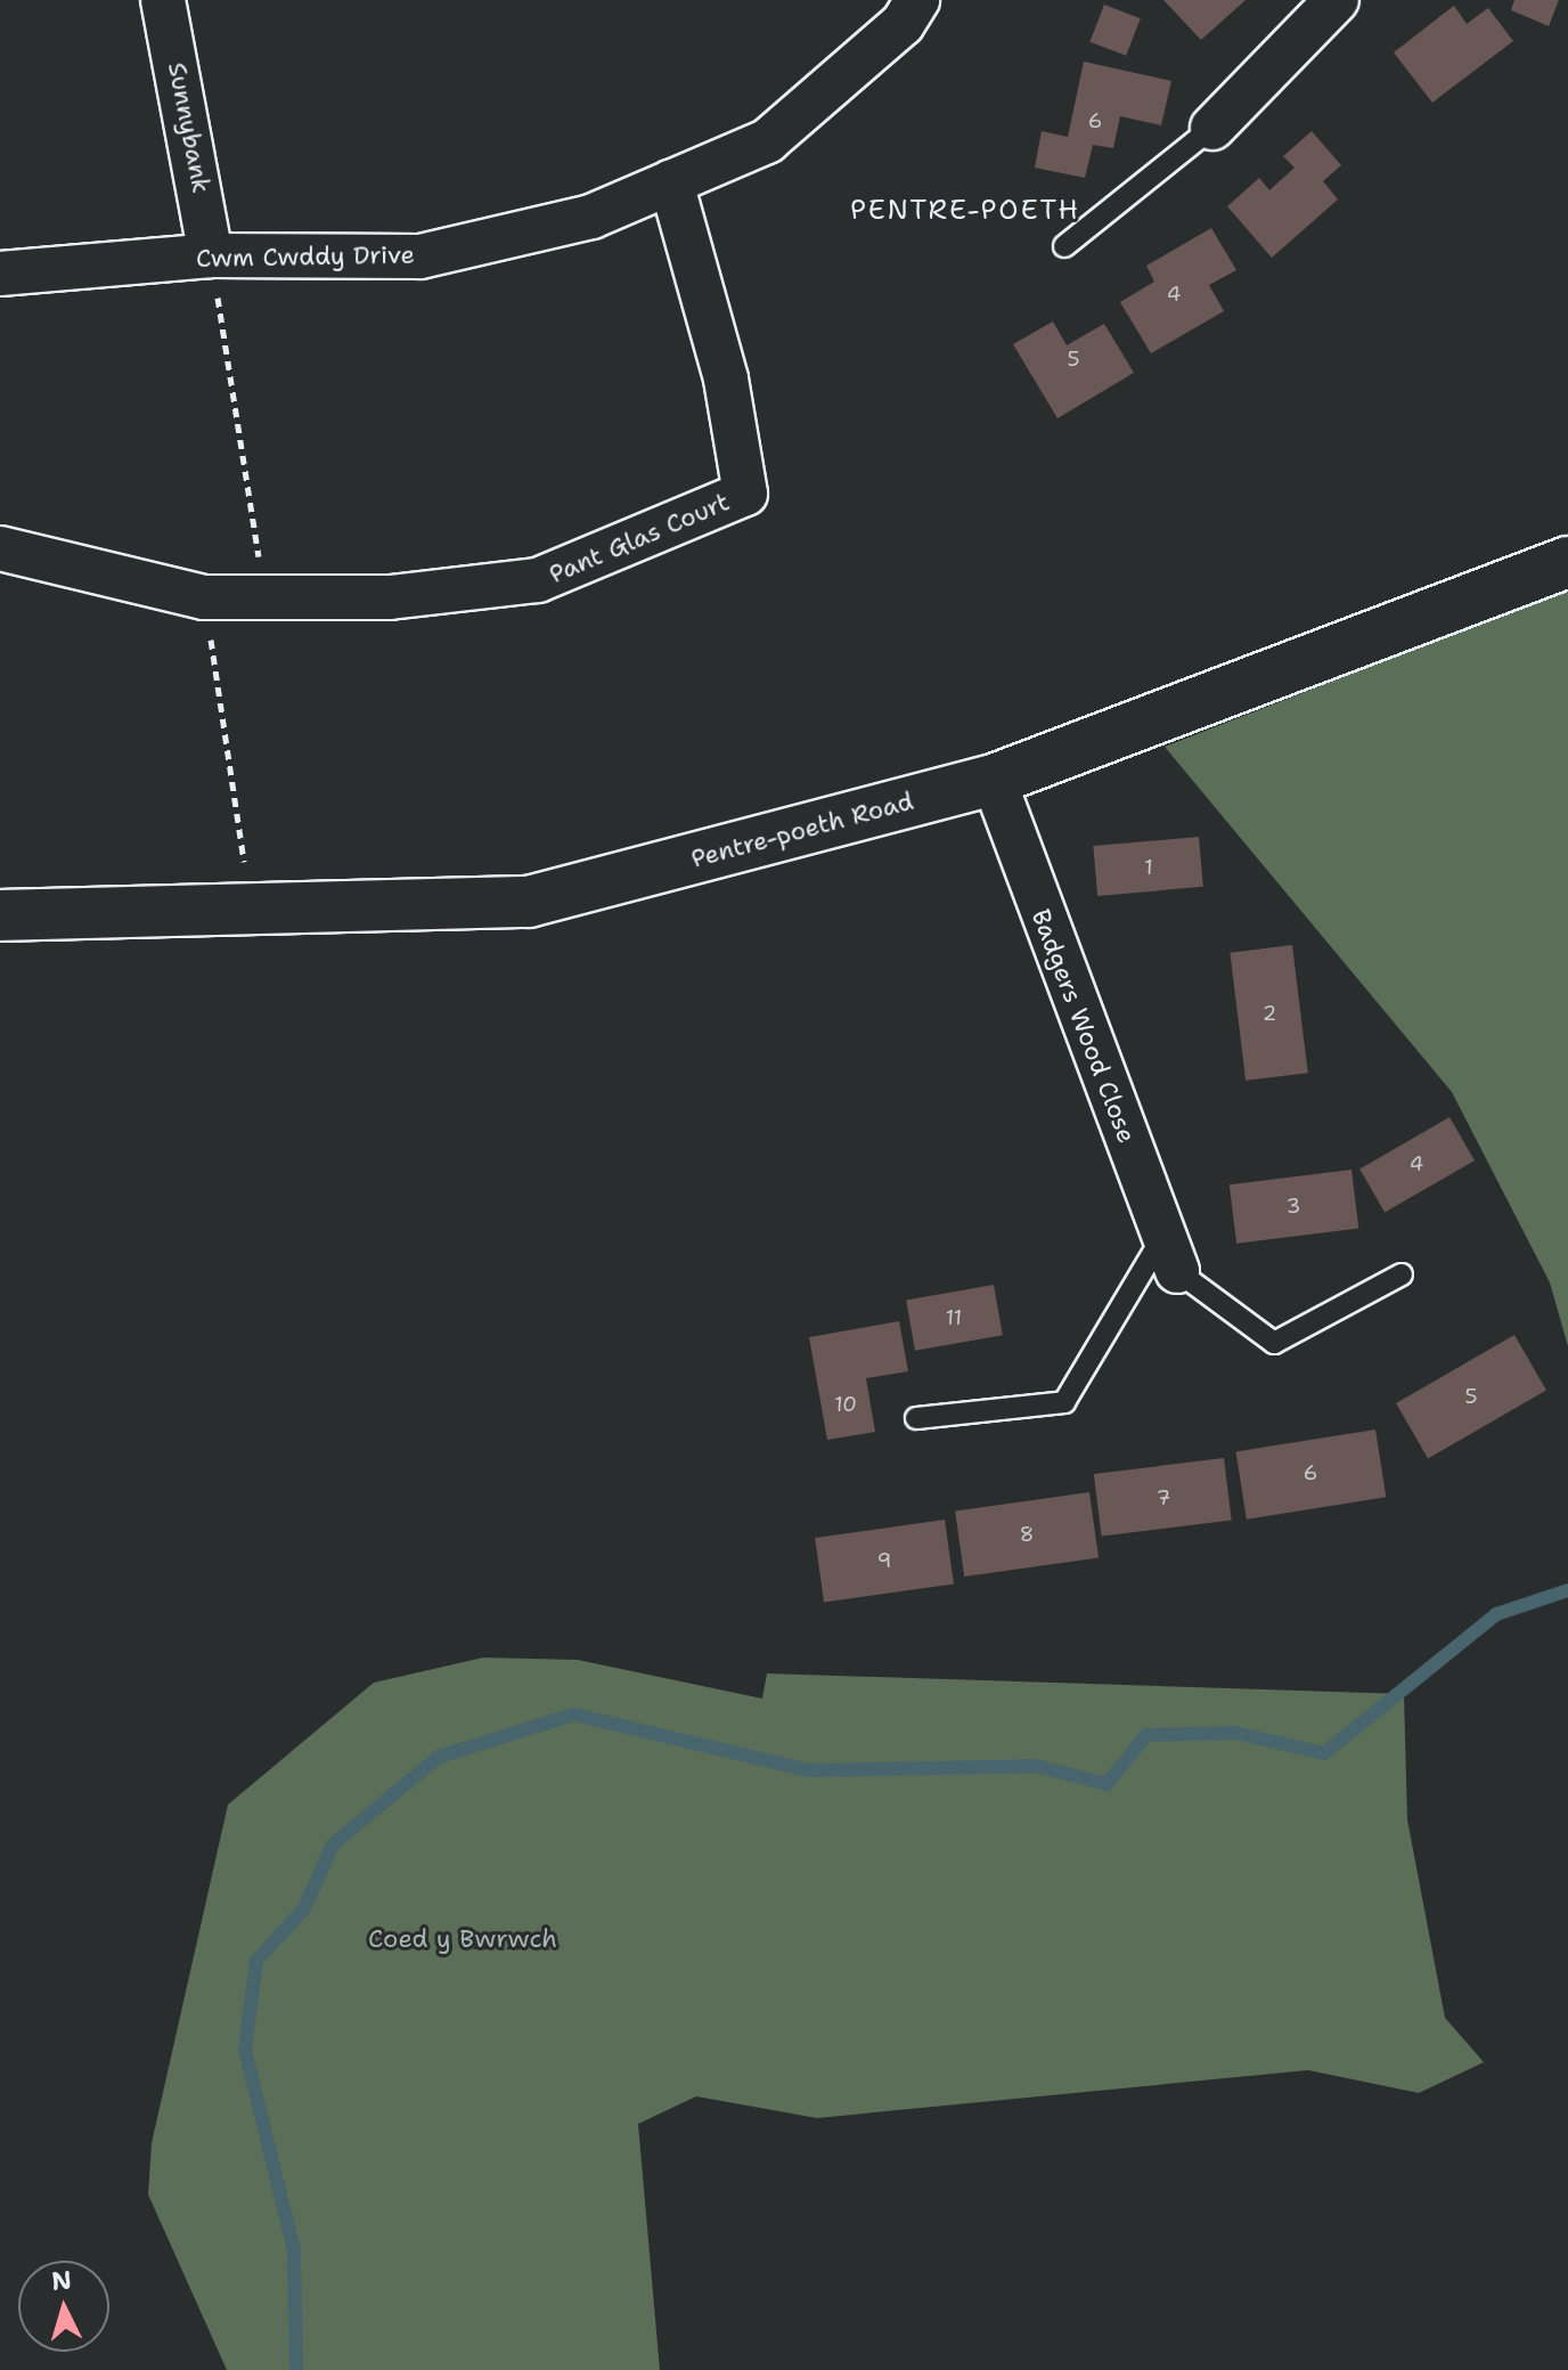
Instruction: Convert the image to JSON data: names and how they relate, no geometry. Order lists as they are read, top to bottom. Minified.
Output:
{"streets":{"street":["Sunnybank","Cwm Cwddy Drive","Pant Glas Court","Pentre-poeth Road","Badgers Wood Close"]},"crossings":[["Sunnybank","Cwm Cwddy Drive"],["Cwm Cwddy Drive","Pant Glas Court"],["Pentre-poeth Road","Badgers Wood Close"]],"districts":["PENTRE-POETH"],"parks":["Coed y Bwrwch"],"house_numbers":["6","4","5","1","2","4","3","11","5","10","6","7","8","9"],"north":"top"}
